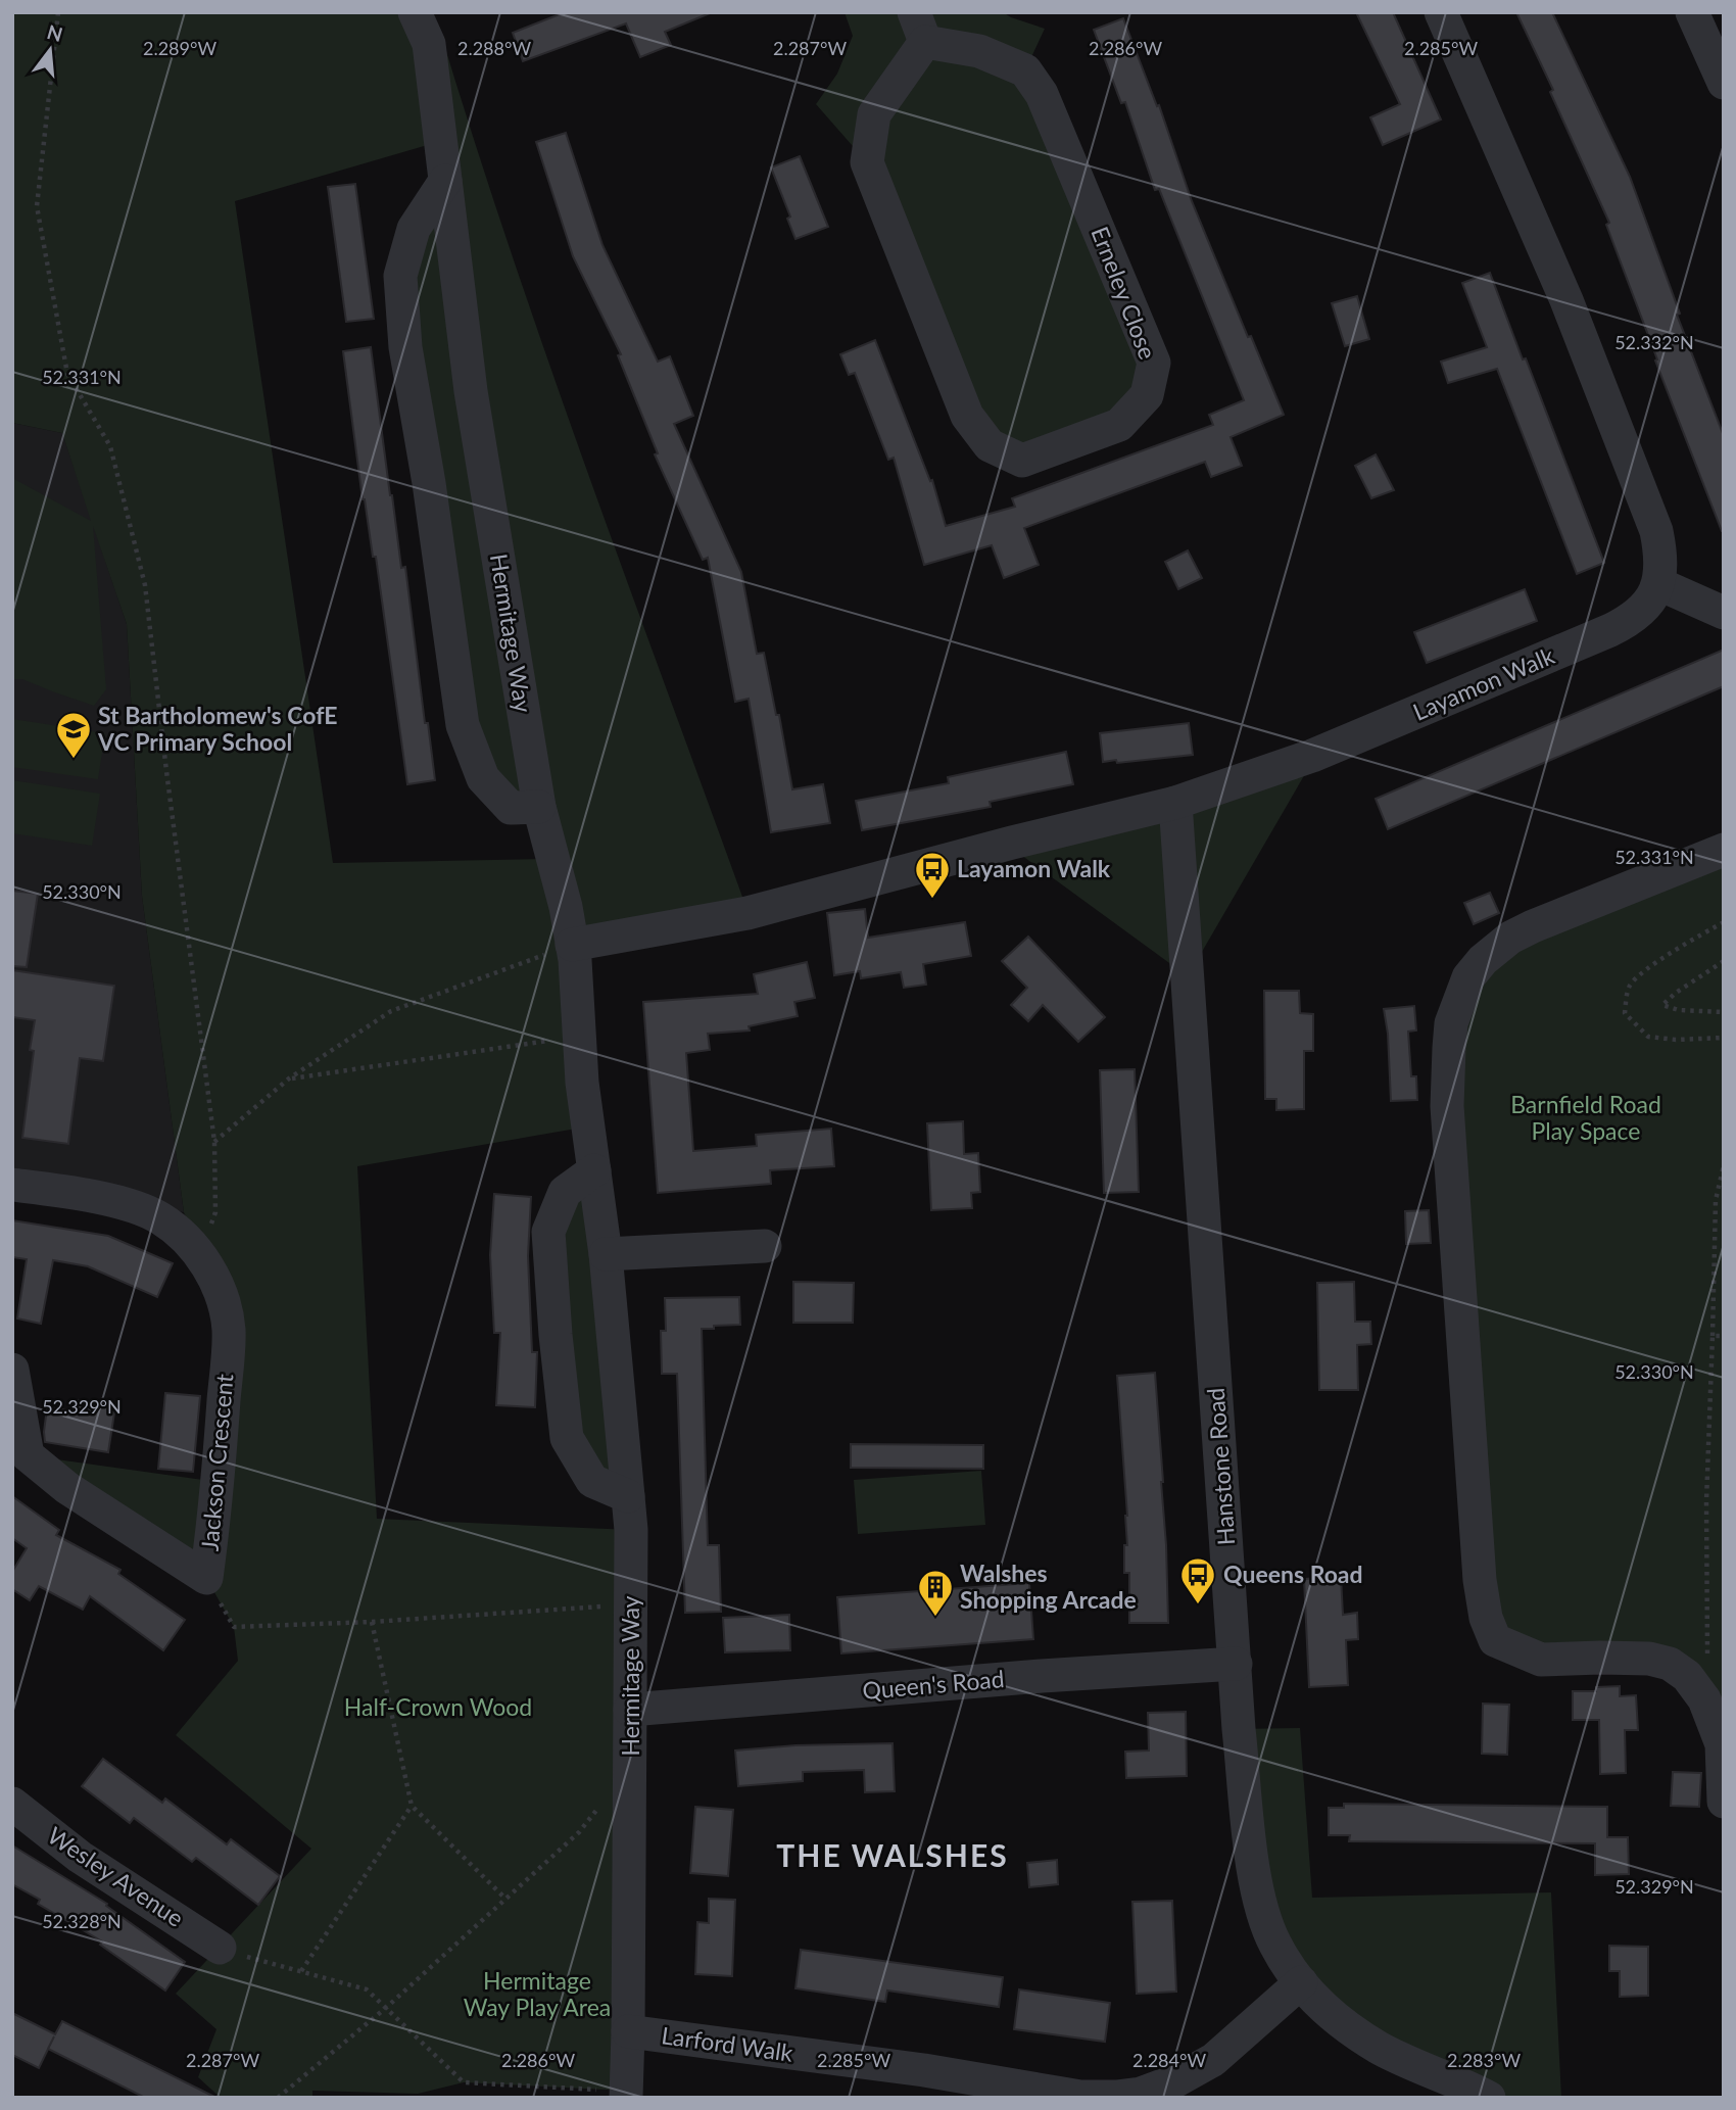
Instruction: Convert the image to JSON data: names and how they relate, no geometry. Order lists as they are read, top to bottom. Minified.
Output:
{"streets":{"street":["Erneley Close","Hermitage Way","Layamon Walk","Jackson Crescent","Hanstone Road","Queen's Road","Wesley Avenue","Larford Walk"]},"crossings":[["Hermitage Way","Layamon Walk"],["Hermitage Way","Queen's Road"],["Hermitage Way","Larford Walk"],["Layamon Walk","Hanstone Road"],["Hanstone Road","Queen's Road"],["Hanstone Road","Larford Walk"]],"districts":["THE WALSHES"],"parks":["Barnfield Road Play Space","Half-Crown Wood","Hermitage Way Play Area"],"places":{"school or university":["St Bartholomew's CofE VC Primary School"],"bus stop":["Layamon Walk","Queens Road"],"building":["Walshes Shopping Arcade"]},"north":"top","coordinates":["2.289°W","2.288°W","2.287°W","2.286°W","2.285°W","52.332°N","52.331°N","52.330°N","52.329°N","52.328°N","2.284°W","2.283°W"]}
